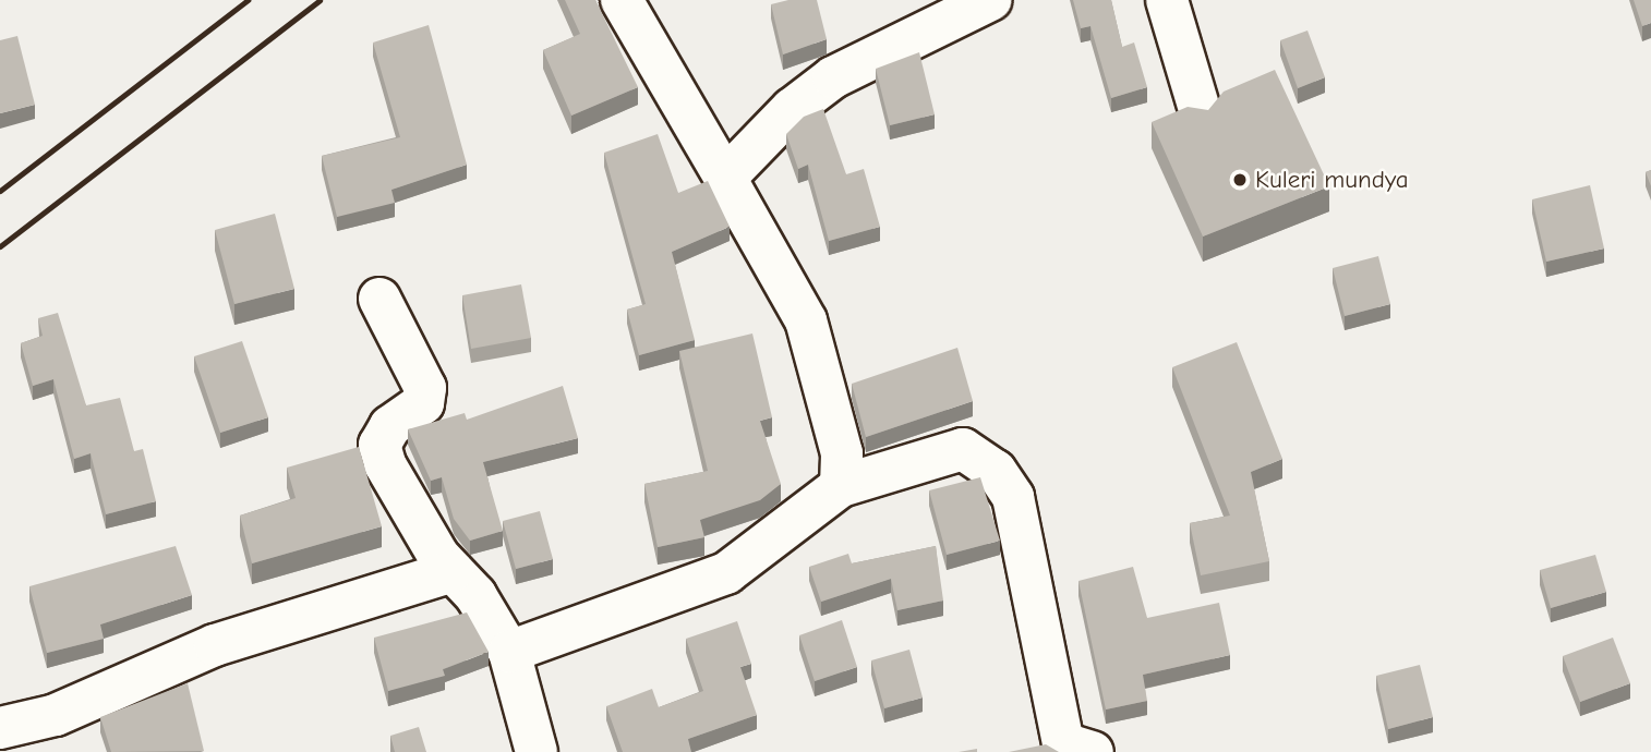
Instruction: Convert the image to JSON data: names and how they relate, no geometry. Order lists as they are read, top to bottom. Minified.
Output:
{"places":["Kuleri mundya"]}
